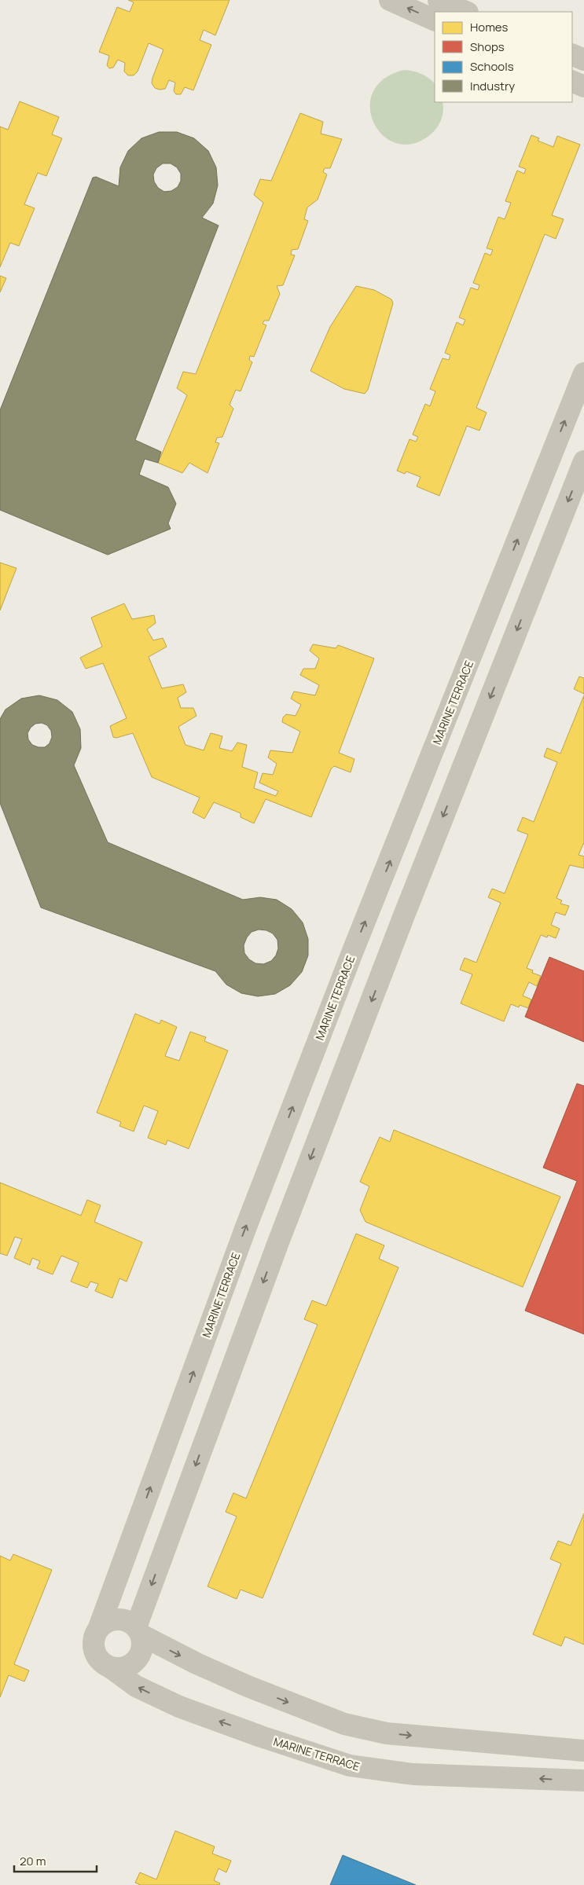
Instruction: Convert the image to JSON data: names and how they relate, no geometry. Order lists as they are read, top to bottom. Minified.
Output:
{"streets":{"street":["MARINE TERRACE"]},"legend":["Homes","Shops","Schools","Industry"],"scale_bar":"20 m"}
